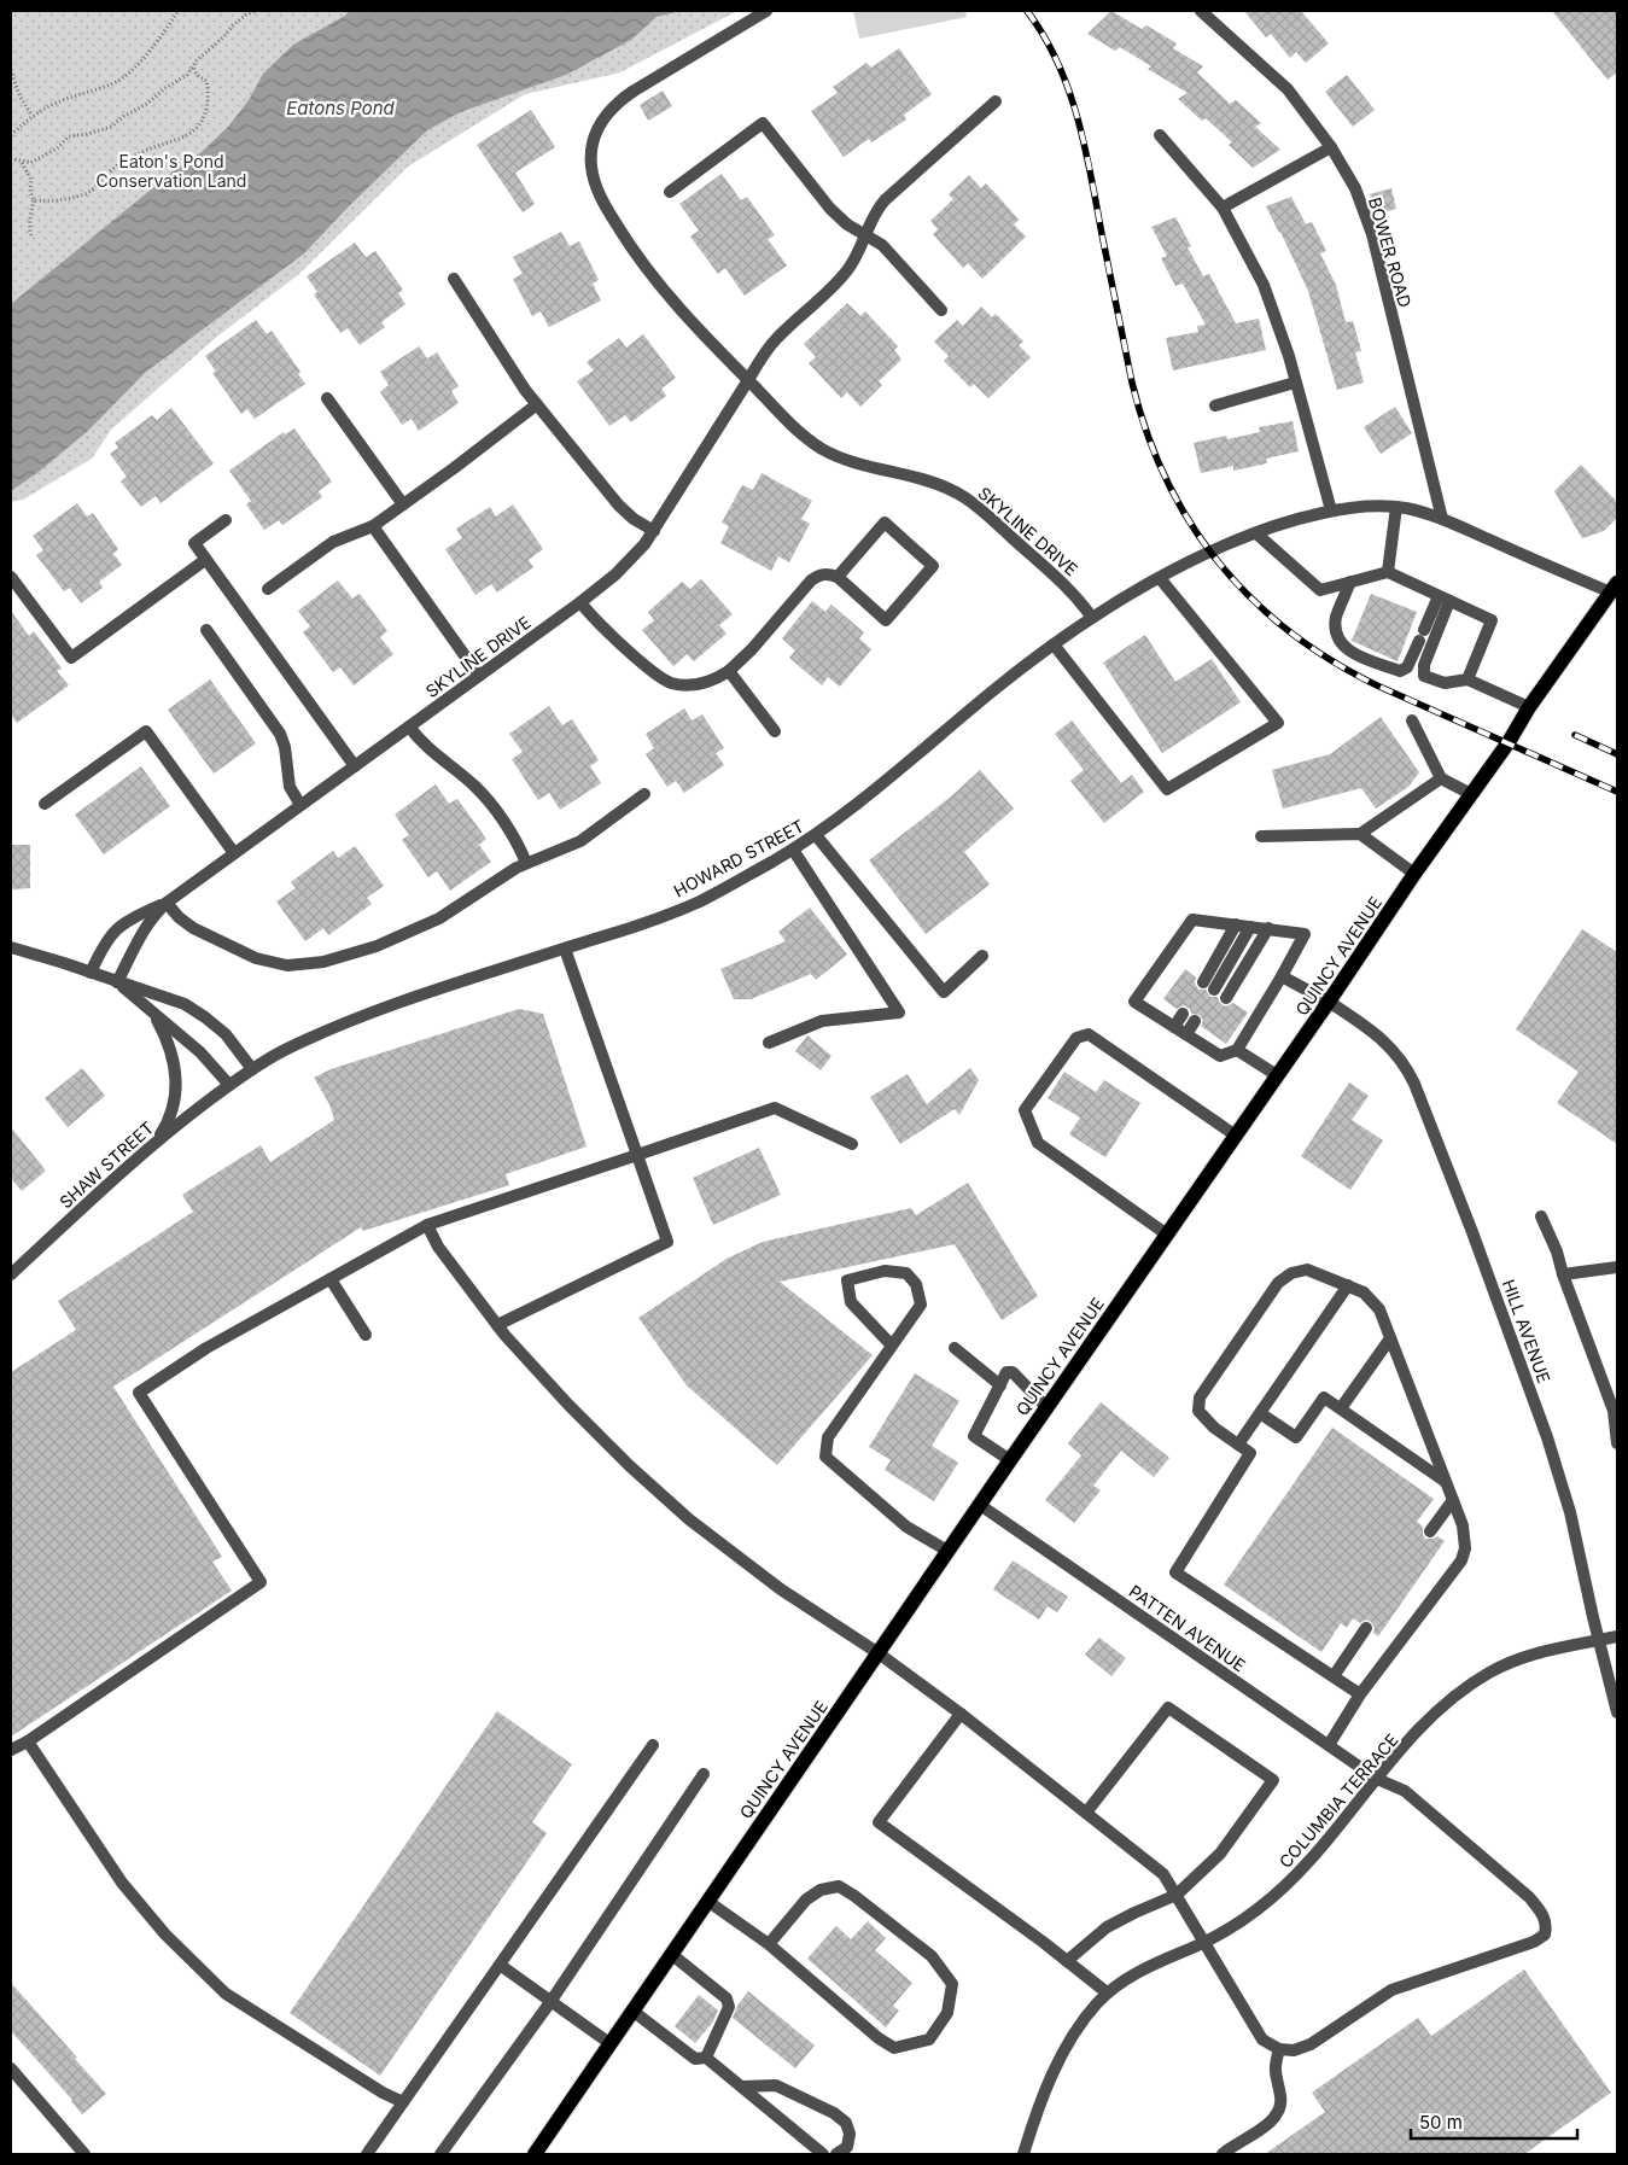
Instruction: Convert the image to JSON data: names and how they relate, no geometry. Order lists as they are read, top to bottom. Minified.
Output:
{"streets":{"main road":["QUINCY AVENUE"],"street":["BOWER ROAD","SKYLINE DRIVE","HOWARD STREET","SHAW STREET","HILL AVENUE","PATTEN AVENUE","COLUMBIA TERRACE"]},"crossings":[["BOWER ROAD","HOWARD STREET"],["SKYLINE DRIVE","HOWARD STREET"],["HOWARD STREET","QUINCY AVENUE"],["HOWARD STREET","SHAW STREET"],["QUINCY AVENUE","HILL AVENUE"],["QUINCY AVENUE","PATTEN AVENUE"],["HILL AVENUE","COLUMBIA TERRACE"],["PATTEN AVENUE","COLUMBIA TERRACE"]],"water":["Eatons Pond"],"parks":["Eaton's Pond Conservation Land"],"scale_bar":"50 m"}
